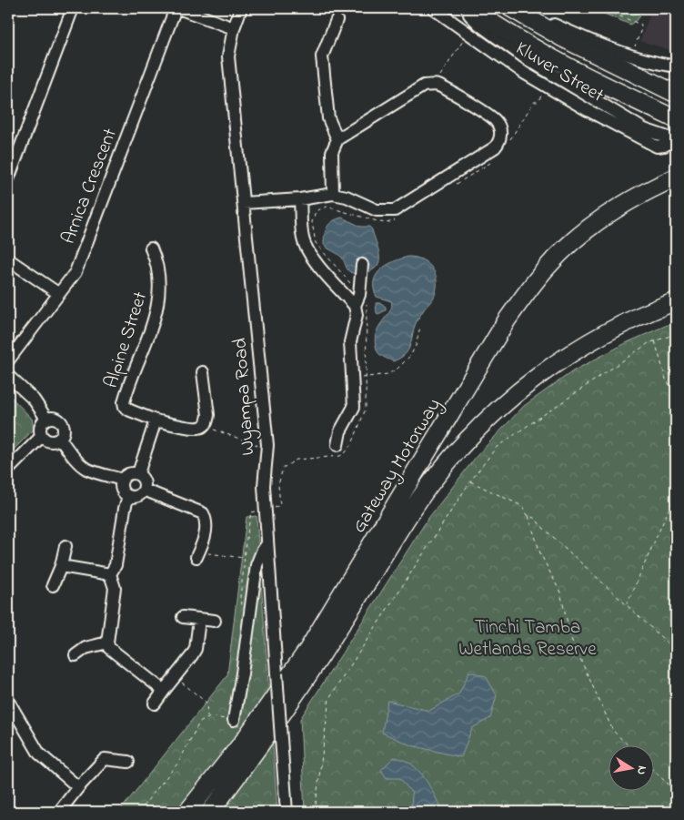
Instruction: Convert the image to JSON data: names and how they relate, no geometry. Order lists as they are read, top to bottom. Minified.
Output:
{"streets":{"highway":["Gateway Motorway"],"street":["Kluver Street","Arnica Crescent","Alpine Street","Wyampa Road"]},"parks":["Tinchi Tamba Wetlands Reserve"],"north":"right"}
